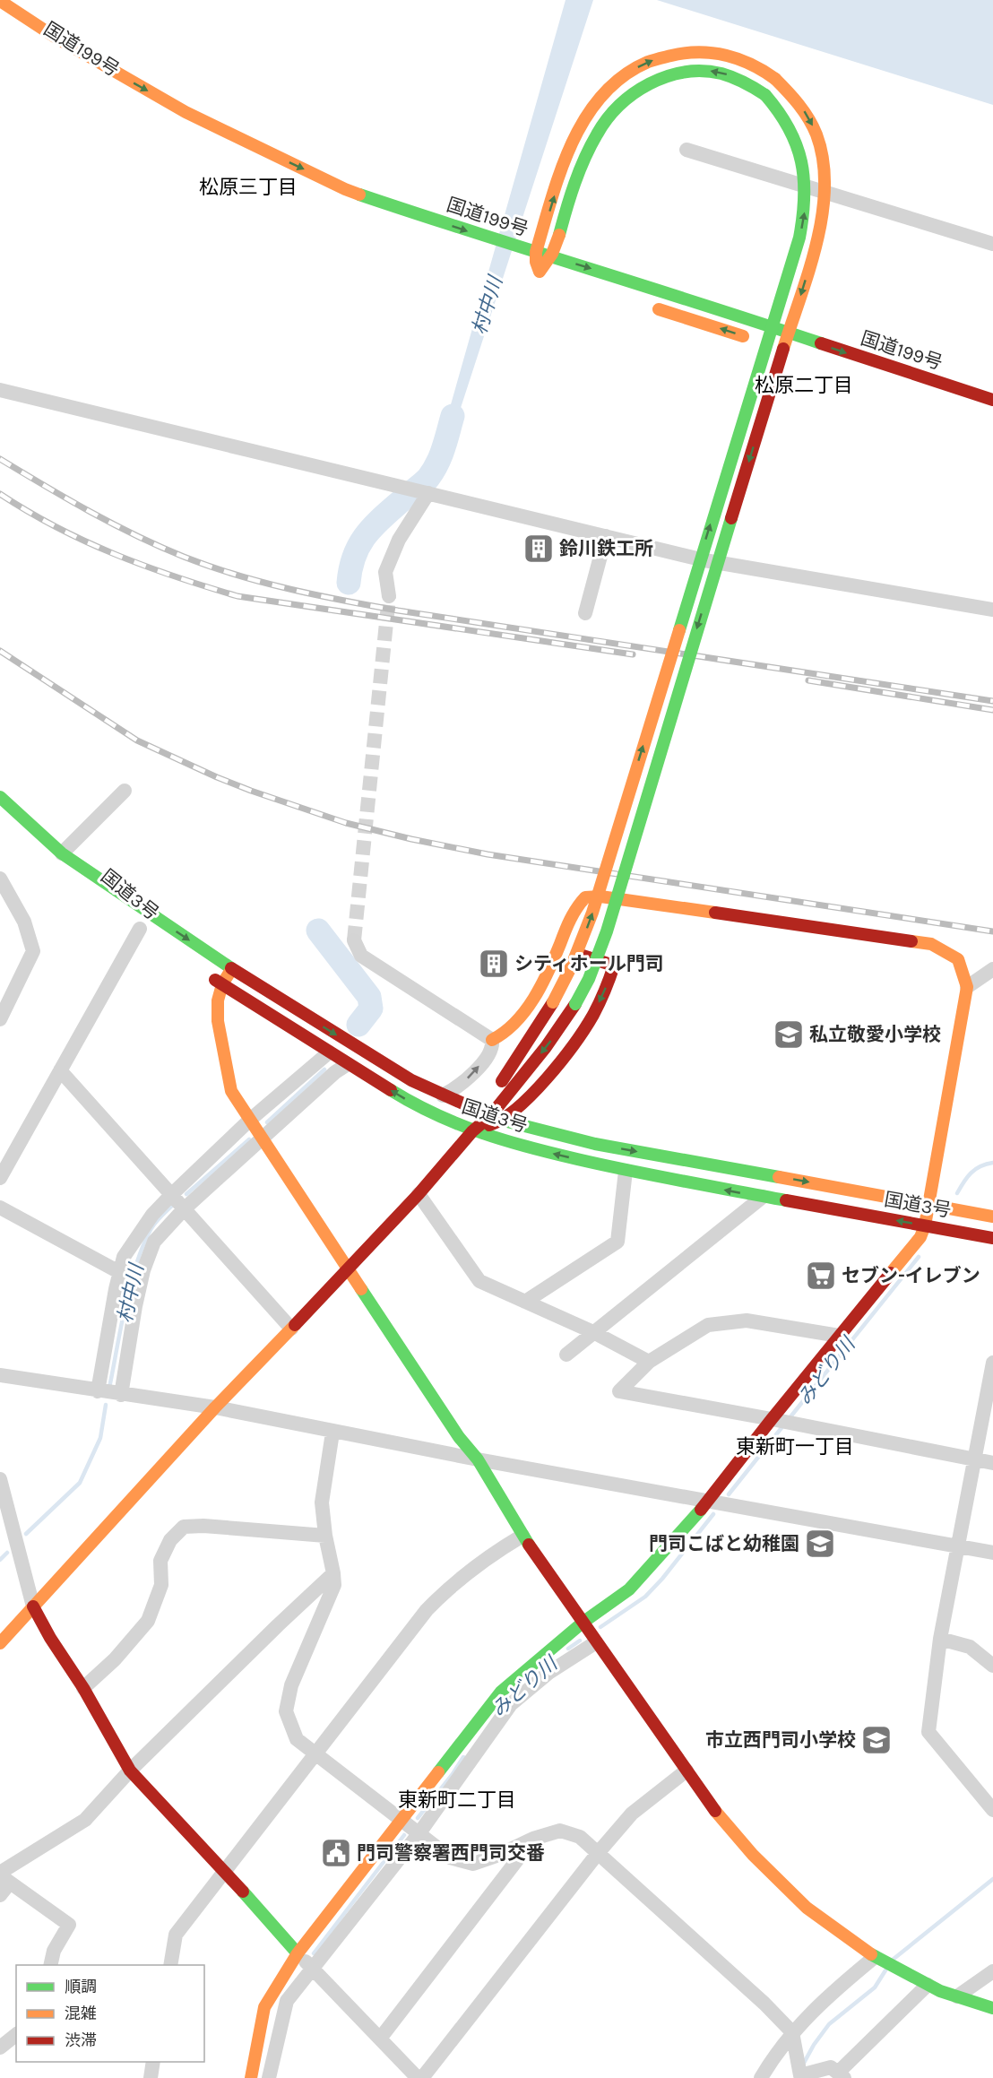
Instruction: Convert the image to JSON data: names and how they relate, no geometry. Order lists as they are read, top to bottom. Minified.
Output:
{"streets":{"main road":["国道199号","国道3号"]},"one_way":["国道199号"],"districts":["松原三丁目","松原二丁目","東新町一丁目","東新町二丁目"],"water":["村中川","みどり川"],"places":{"building":["鈴川鉄工所","シティホール門司"],"school or university":["私立敬愛小学校","門司こばと幼稚園","市立西門司小学校"],"supermarket":["セブン-イレブン"],"public building":["門司警察署西門司交番"]},"legend":["順調","混雑","渋滞"]}
